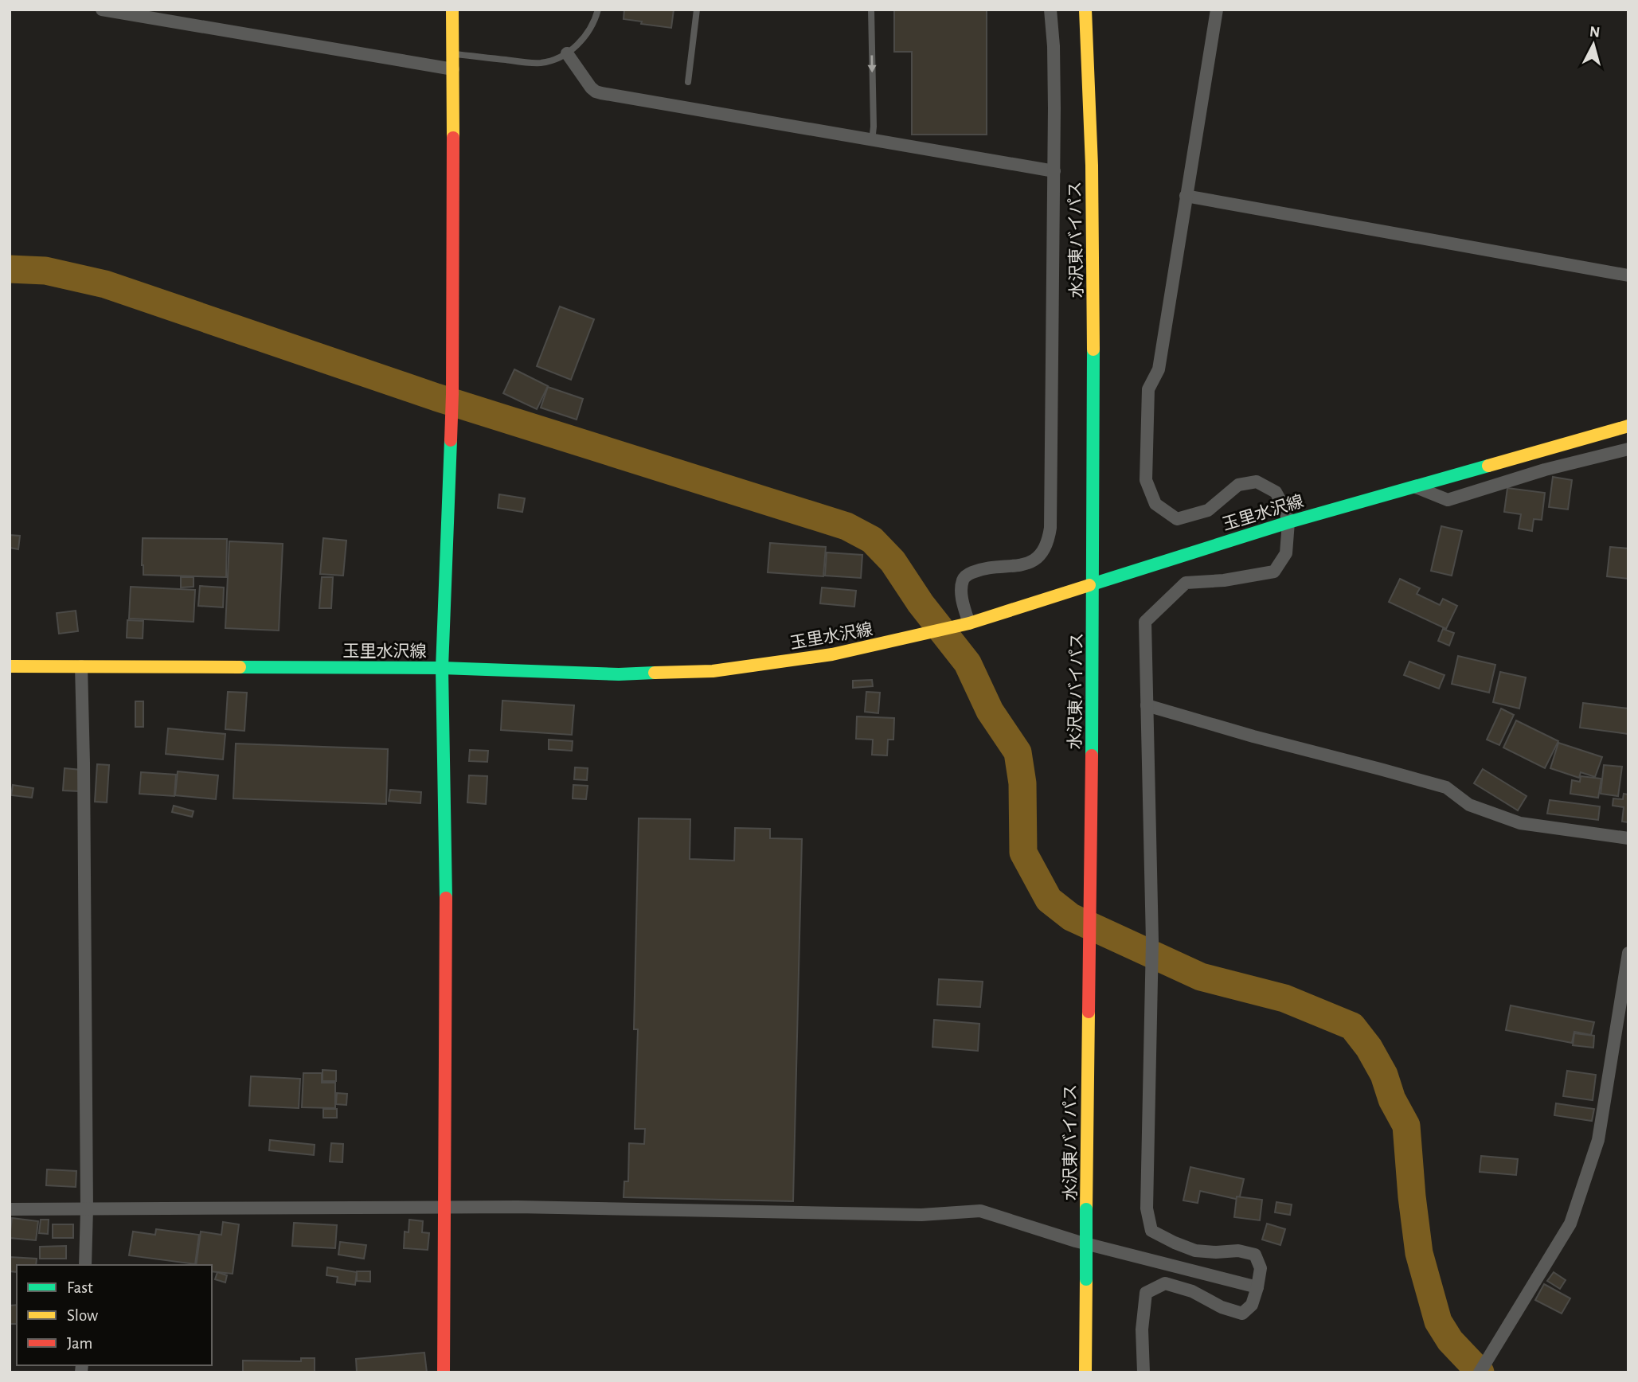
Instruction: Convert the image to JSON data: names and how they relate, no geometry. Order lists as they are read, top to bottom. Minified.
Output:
{"streets":{"main road":["水沢東バイパス","玉里水沢線"]},"crossings":[["水沢東バイパス","玉里水沢線"]],"legend":["Fast","Slow","Jam"],"north":"top"}
